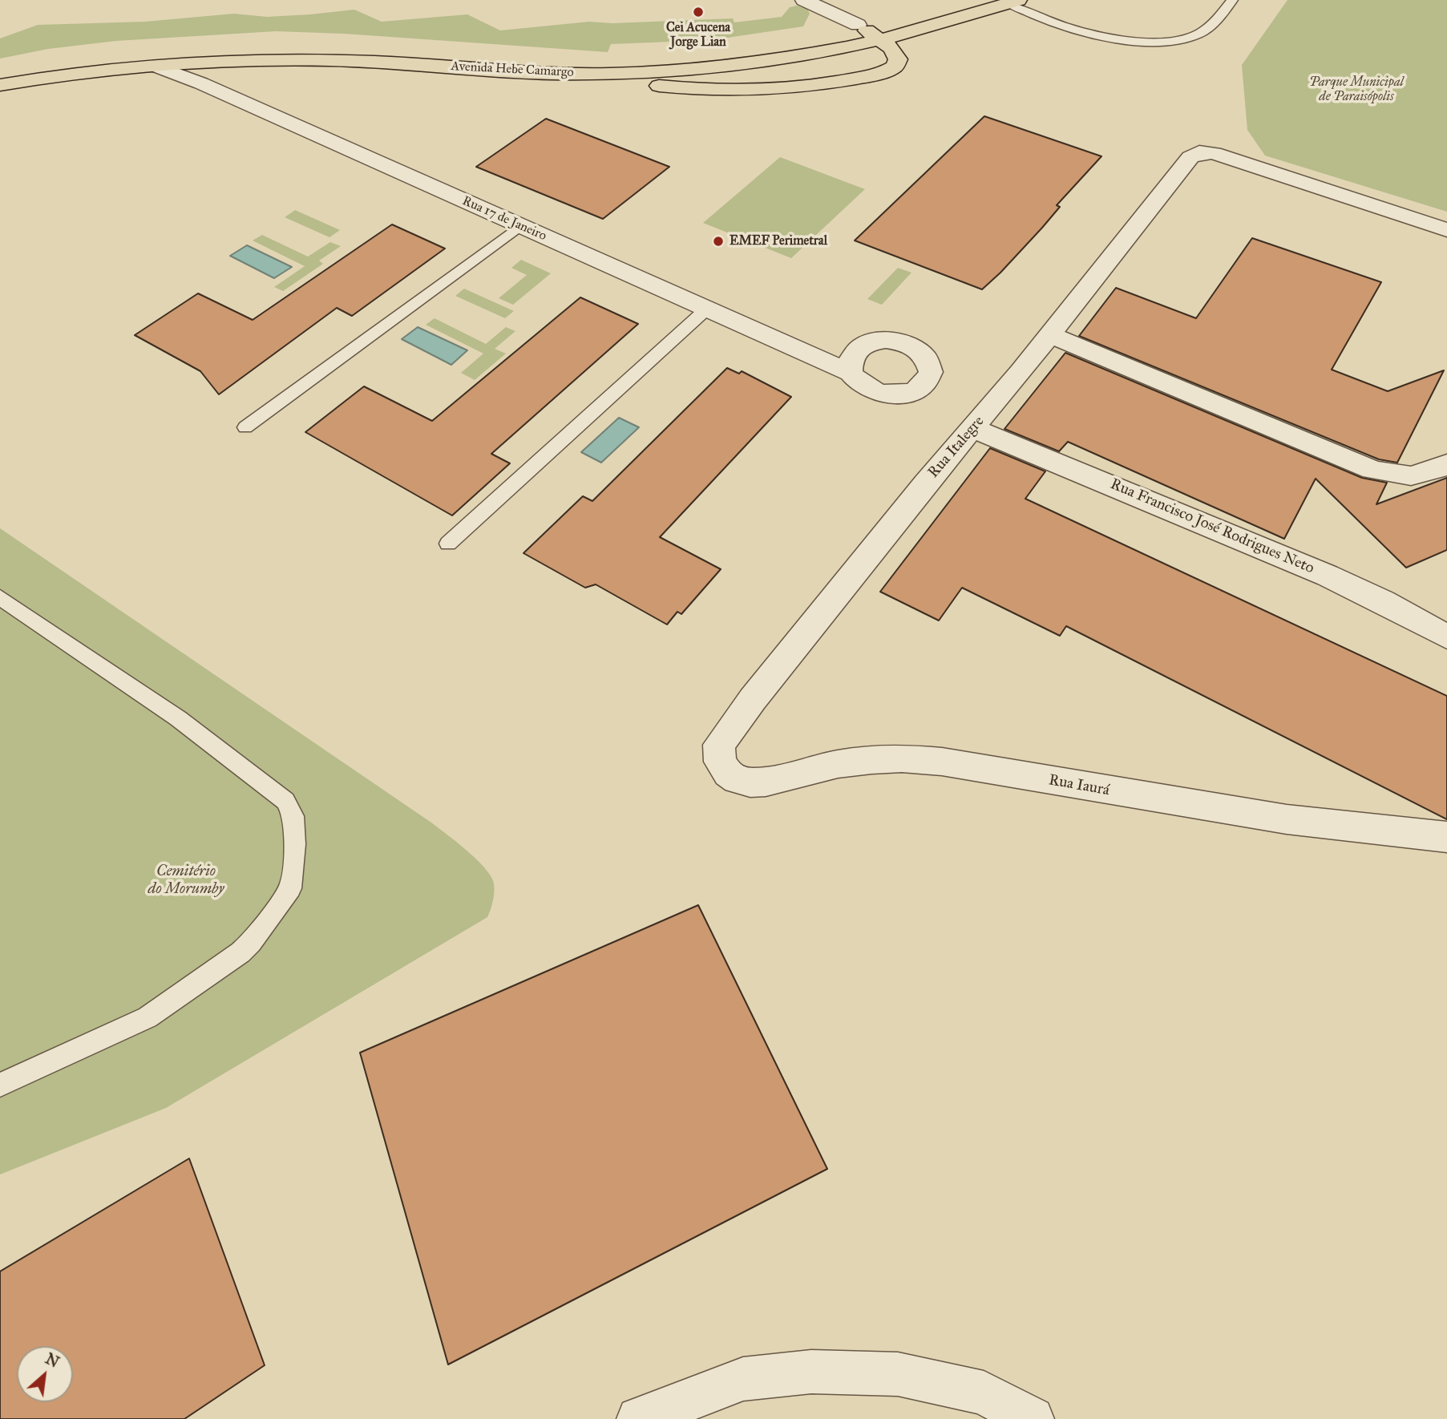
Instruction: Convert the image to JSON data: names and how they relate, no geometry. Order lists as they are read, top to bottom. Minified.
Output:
{"streets":{"main road":["Avenida Hebe Camargo"],"street":["Rua 17 de Janeiro","Rua Italegre","Rua Francisco José Rodrigues Neto","Rua Iaurá"]},"crossings":[["Avenida Hebe Camargo","Rua 17 de Janeiro"],["Rua Italegre","Rua Francisco José Rodrigues Neto"],["Rua Italegre","Rua Iaurá"]],"parks":["Parque Municipal de Paraisópolis","Cemitério do Morumby"],"places":["Cei Acucena Jorge Lian","EMEF Perimetral"],"north":"top right"}
